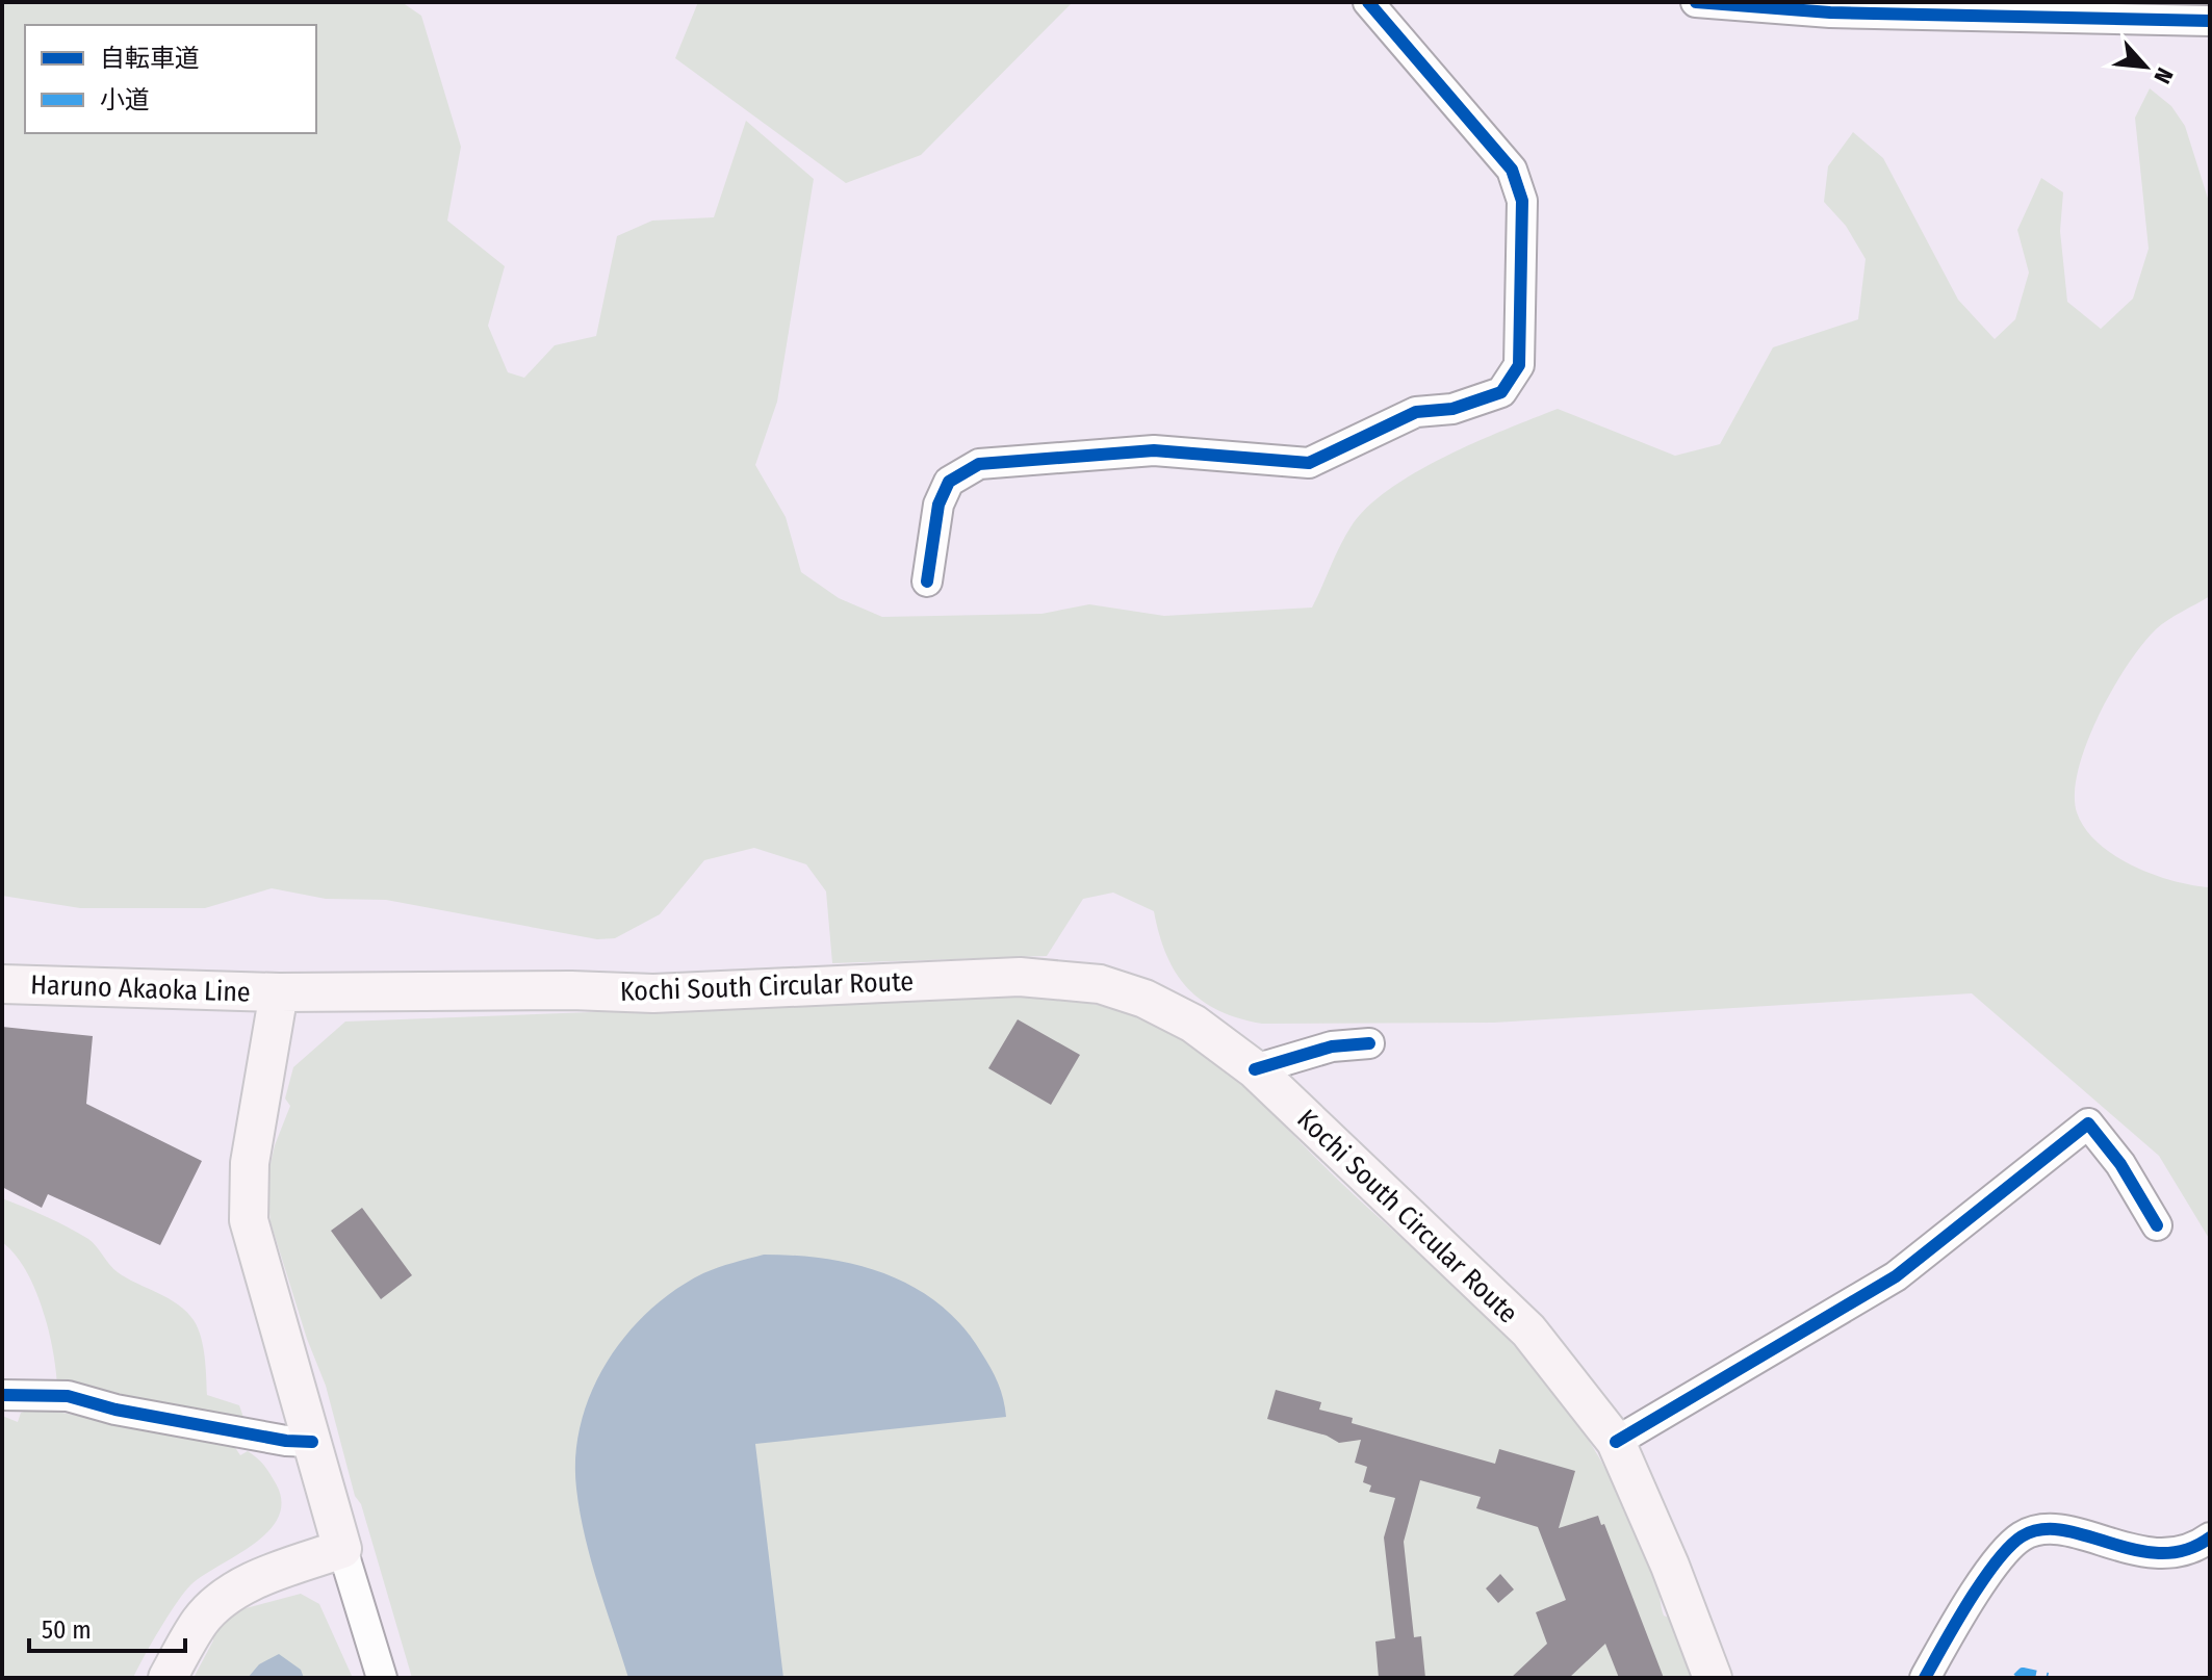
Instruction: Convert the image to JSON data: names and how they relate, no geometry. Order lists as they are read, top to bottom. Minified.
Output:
{"streets":{"main road":["Kochi South Circular Route","Haruno Akaoka Line"]},"crossings":[["Kochi South Circular Route","Haruno Akaoka Line"]],"legend":["自転車道","小道"],"scale_bar":"50 m","north":"bottom right"}
